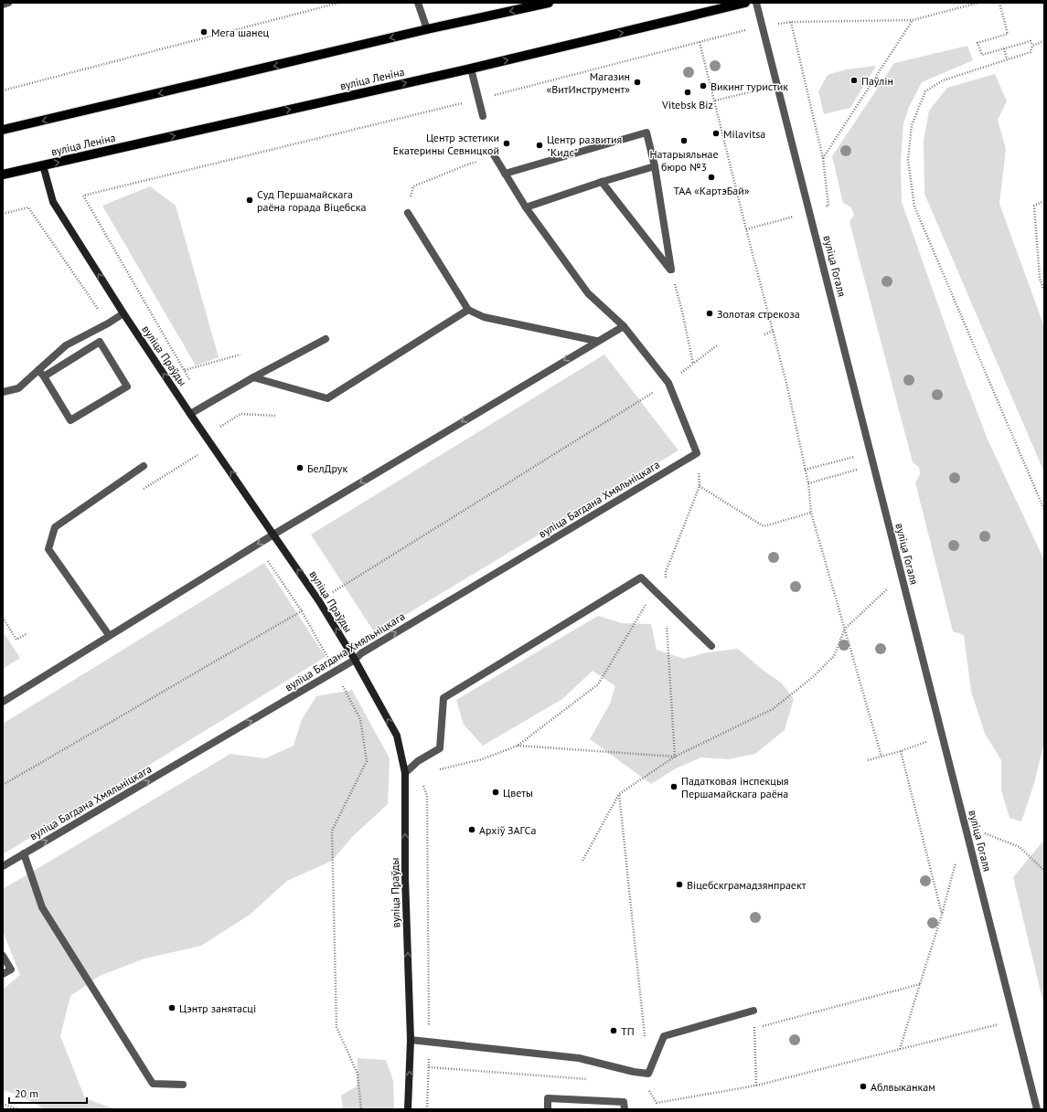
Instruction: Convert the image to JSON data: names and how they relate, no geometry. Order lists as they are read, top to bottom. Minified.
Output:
{"streets":{"main road":["вуліца Леніна","вуліца Праўды"],"street":["вуліца Гогаля","вуліца Багдана Хмяльніцкага"]},"crossings":[["вуліца Леніна","вуліца Праўды"],["вуліца Праўды","вуліца Багдана Хмяльніцкага"]],"one_way":["вуліца Праўды","вуліца Багдана Хмяльніцкага"],"places":["Мега шанец","Паўлін","Магазин «ВитИнструмент»","Викинг туристик","Vitebsk Biz","Milavitsa","Натарыяльнае бюро №3","Центр эстетики Екатерины Севницкой","Центр развития \"Кидс\"","ТАА «КартэБай»","Суд Першамайскага раёна горада Віцебска","Золотая стрекоза","БелДрук","Падатковая інспекцыя Першамайскага раёна","Цветы","Архіў ЗАГСа","Віцебскграмадзянпраект","Цэнтр занятасці","ТП","Аблвыканкам"],"scale_bar":"20 m"}
